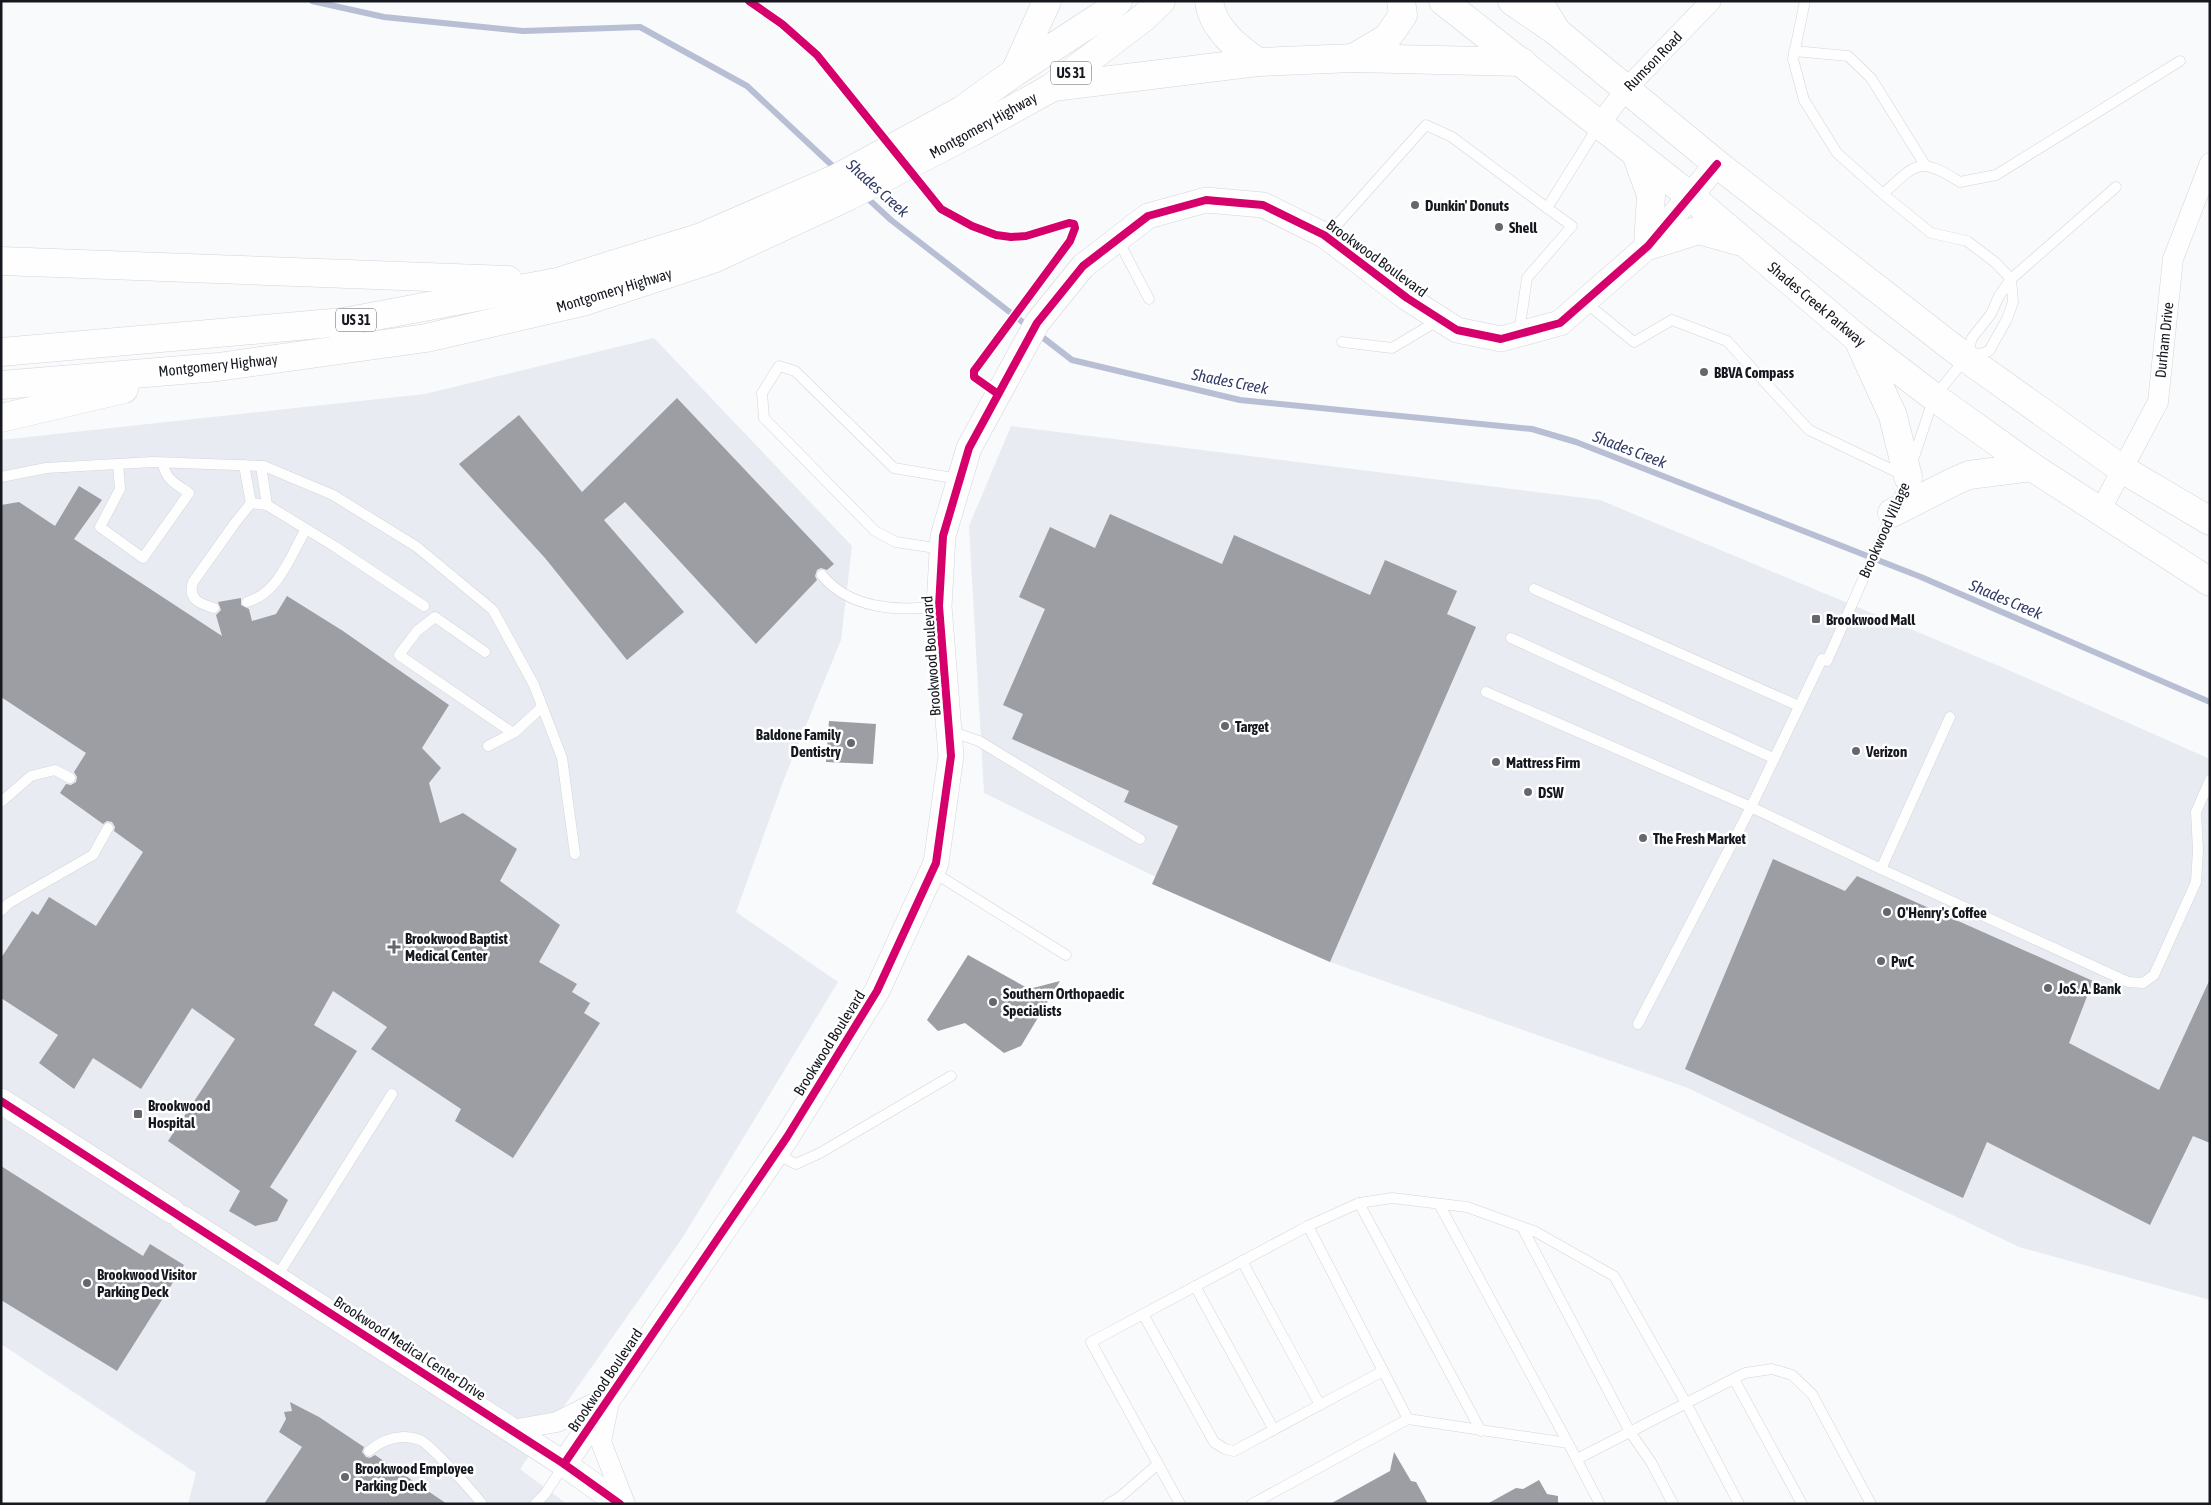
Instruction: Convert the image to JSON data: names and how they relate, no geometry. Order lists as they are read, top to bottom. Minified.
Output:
{"streets":{"main road":["US 31","Montgomery Highway","Shades Creek Parkway"],"street":["Rumson Road","Brookwood Boulevard","Durham Drive","Brookwood Medical Center Drive"],"lane":["Brookwood Village"]},"crossings":[["Rumson Road","Shades Creek Parkway"],["Brookwood Boulevard","Shades Creek Parkway"],["Brookwood Boulevard","Brookwood Medical Center Drive"],["Shades Creek Parkway","Durham Drive"],["Shades Creek Parkway","Brookwood Village"]],"water":["Shades Creek"],"places":{"other":["Dunkin' Donuts","Shell","BBVA Compass","Target","Baldone Family Dentistry","Verizon","Mattress Firm","DSW","The Fresh Market","O'Henry's Coffee","PwC","JoS. A. Bank","Southern Orthopaedic Specialists","Brookwood Visitor Parking Deck","Brookwood Employee Parking Deck"],"transit":["Brookwood Mall","Brookwood Hospital"],"health":["Brookwood Baptist Medical Center"]}}
